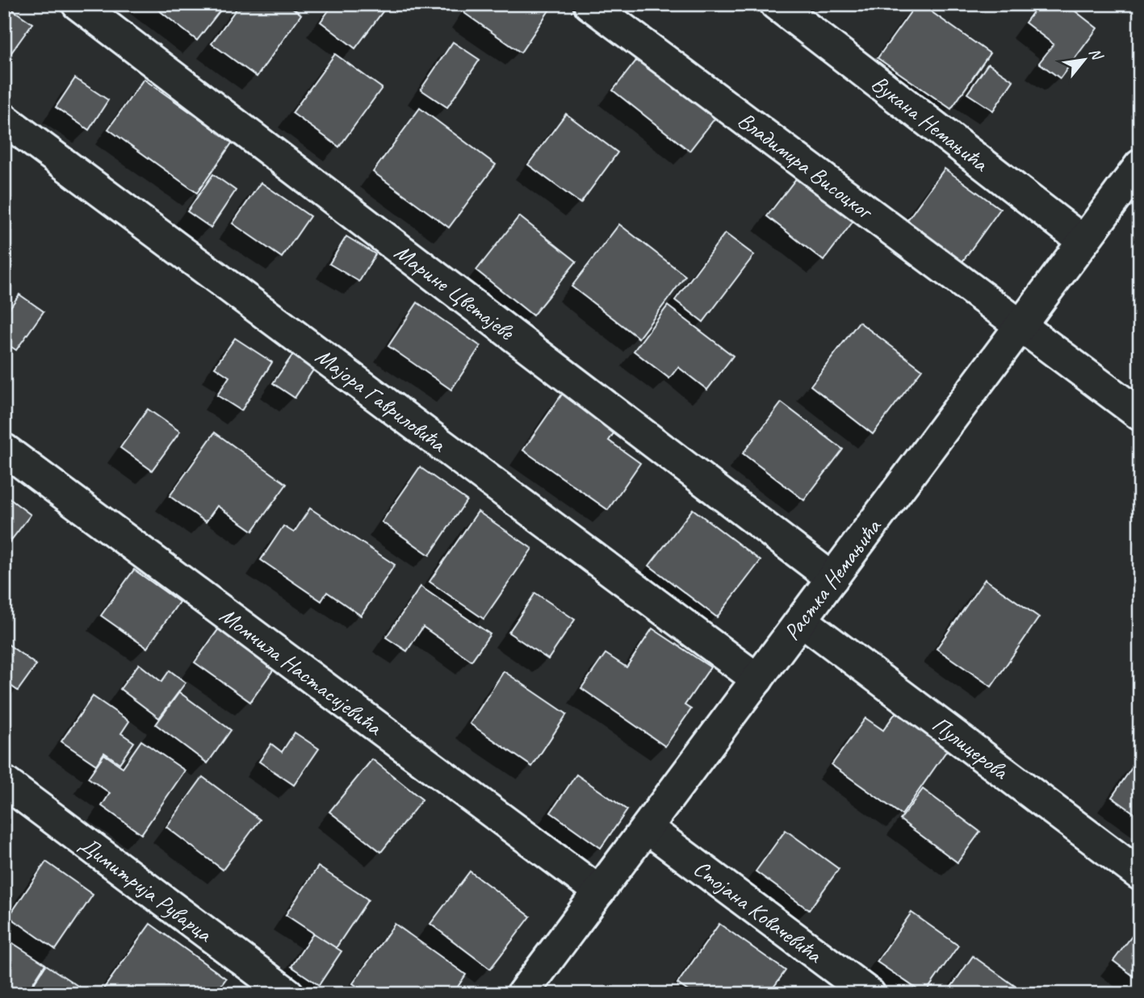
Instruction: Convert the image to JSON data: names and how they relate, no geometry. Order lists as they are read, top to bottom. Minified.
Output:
{"streets":{"street":["Вукана Немањића","Владимира Висоцког","Марине Цветајеве","Мајора Гавриловића","Растка Немањића","Момчила Настасијевића","Пулицерова","Димитрија Руварца","Стојана Ковачевића"]},"crossings":[["Вукана Немањића","Растка Немањића"],["Владимира Висоцког","Растка Немањића"],["Марине Цветајеве","Растка Немањића"],["Мајора Гавриловића","Растка Немањића"],["Растка Немањића","Момчила Настасијевића"],["Растка Немањића","Пулицерова"],["Растка Немањића","Стојана Ковачевића"]],"north":"top right"}
